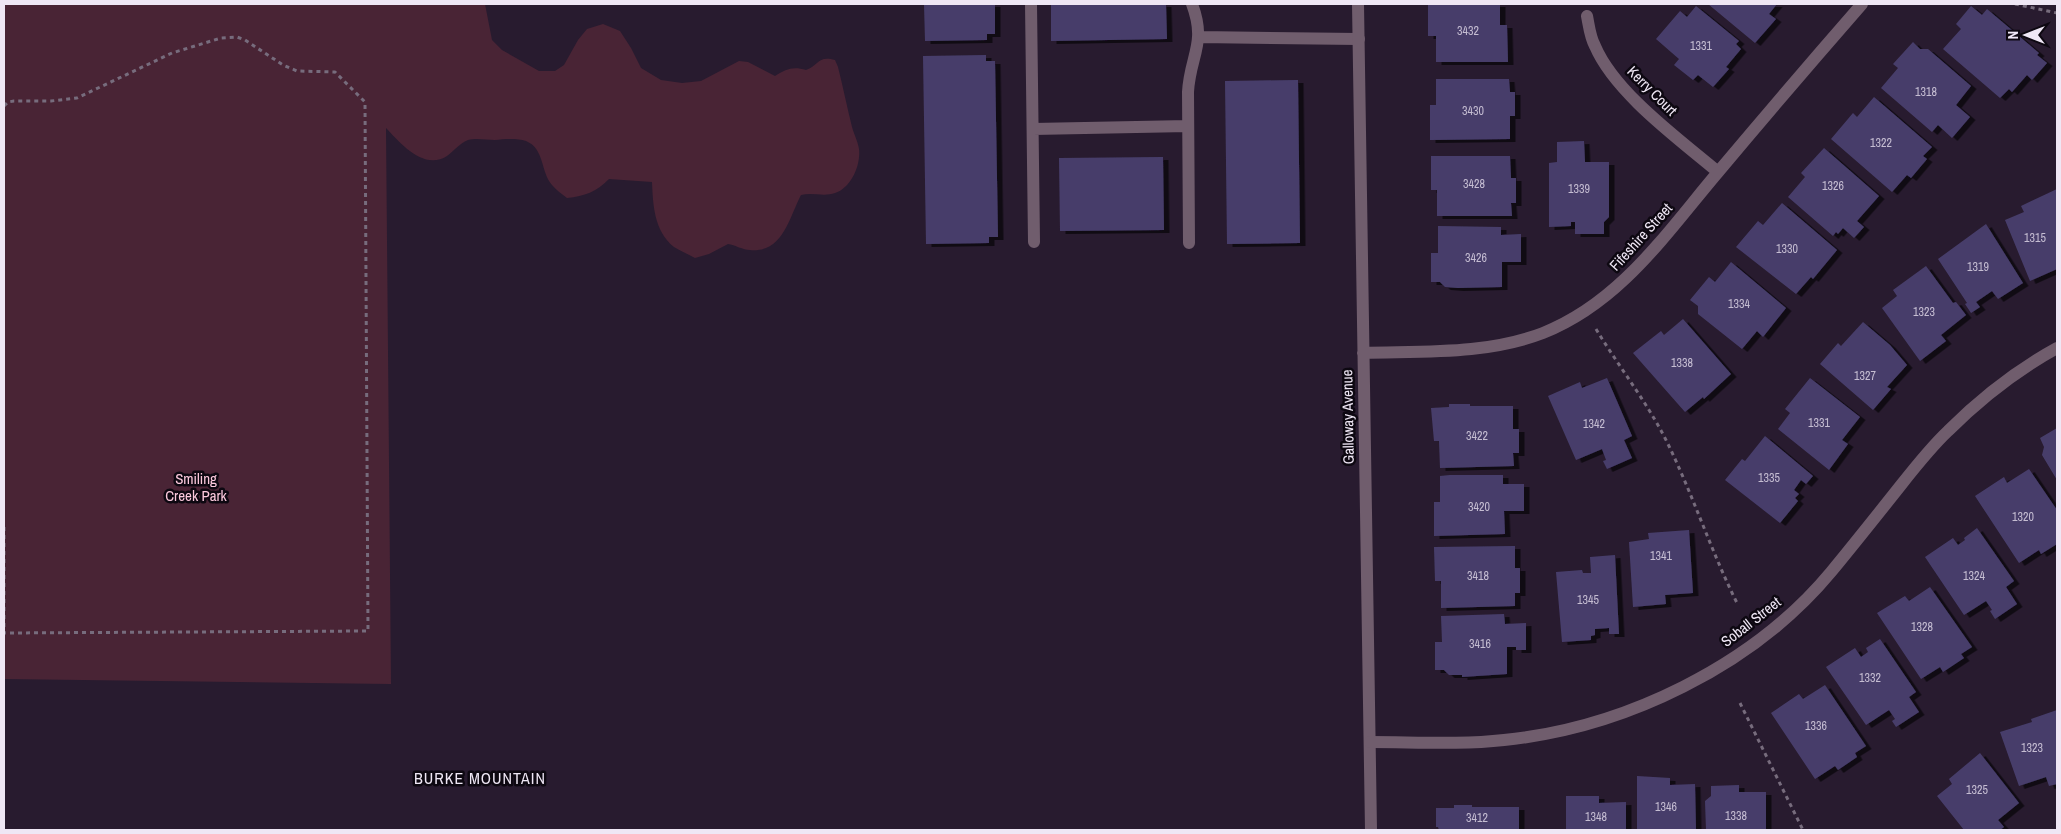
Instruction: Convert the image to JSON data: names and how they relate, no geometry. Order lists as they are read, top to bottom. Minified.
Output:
{"streets":{"street":["Kerry Court","Fifeshire Street","Galloway Avenue","Soball Street"]},"crossings":[["Kerry Court","Fifeshire Street"],["Fifeshire Street","Galloway Avenue"],["Galloway Avenue","Soball Street"]],"districts":["BURKE MOUNTAIN"],"parks":["Smiling Creek Park"],"house_numbers":["3432","1331","1318","3430","1322","3428","1326","1339","1315","1330","3426","1319","1334","1323","1338","1327","1331","1342","3422","1335","3420","1320","1341","3418","1324","1345","1328","3416","1332","1336","1323","1325","1346","1338","1348","3412"],"north":"left"}
